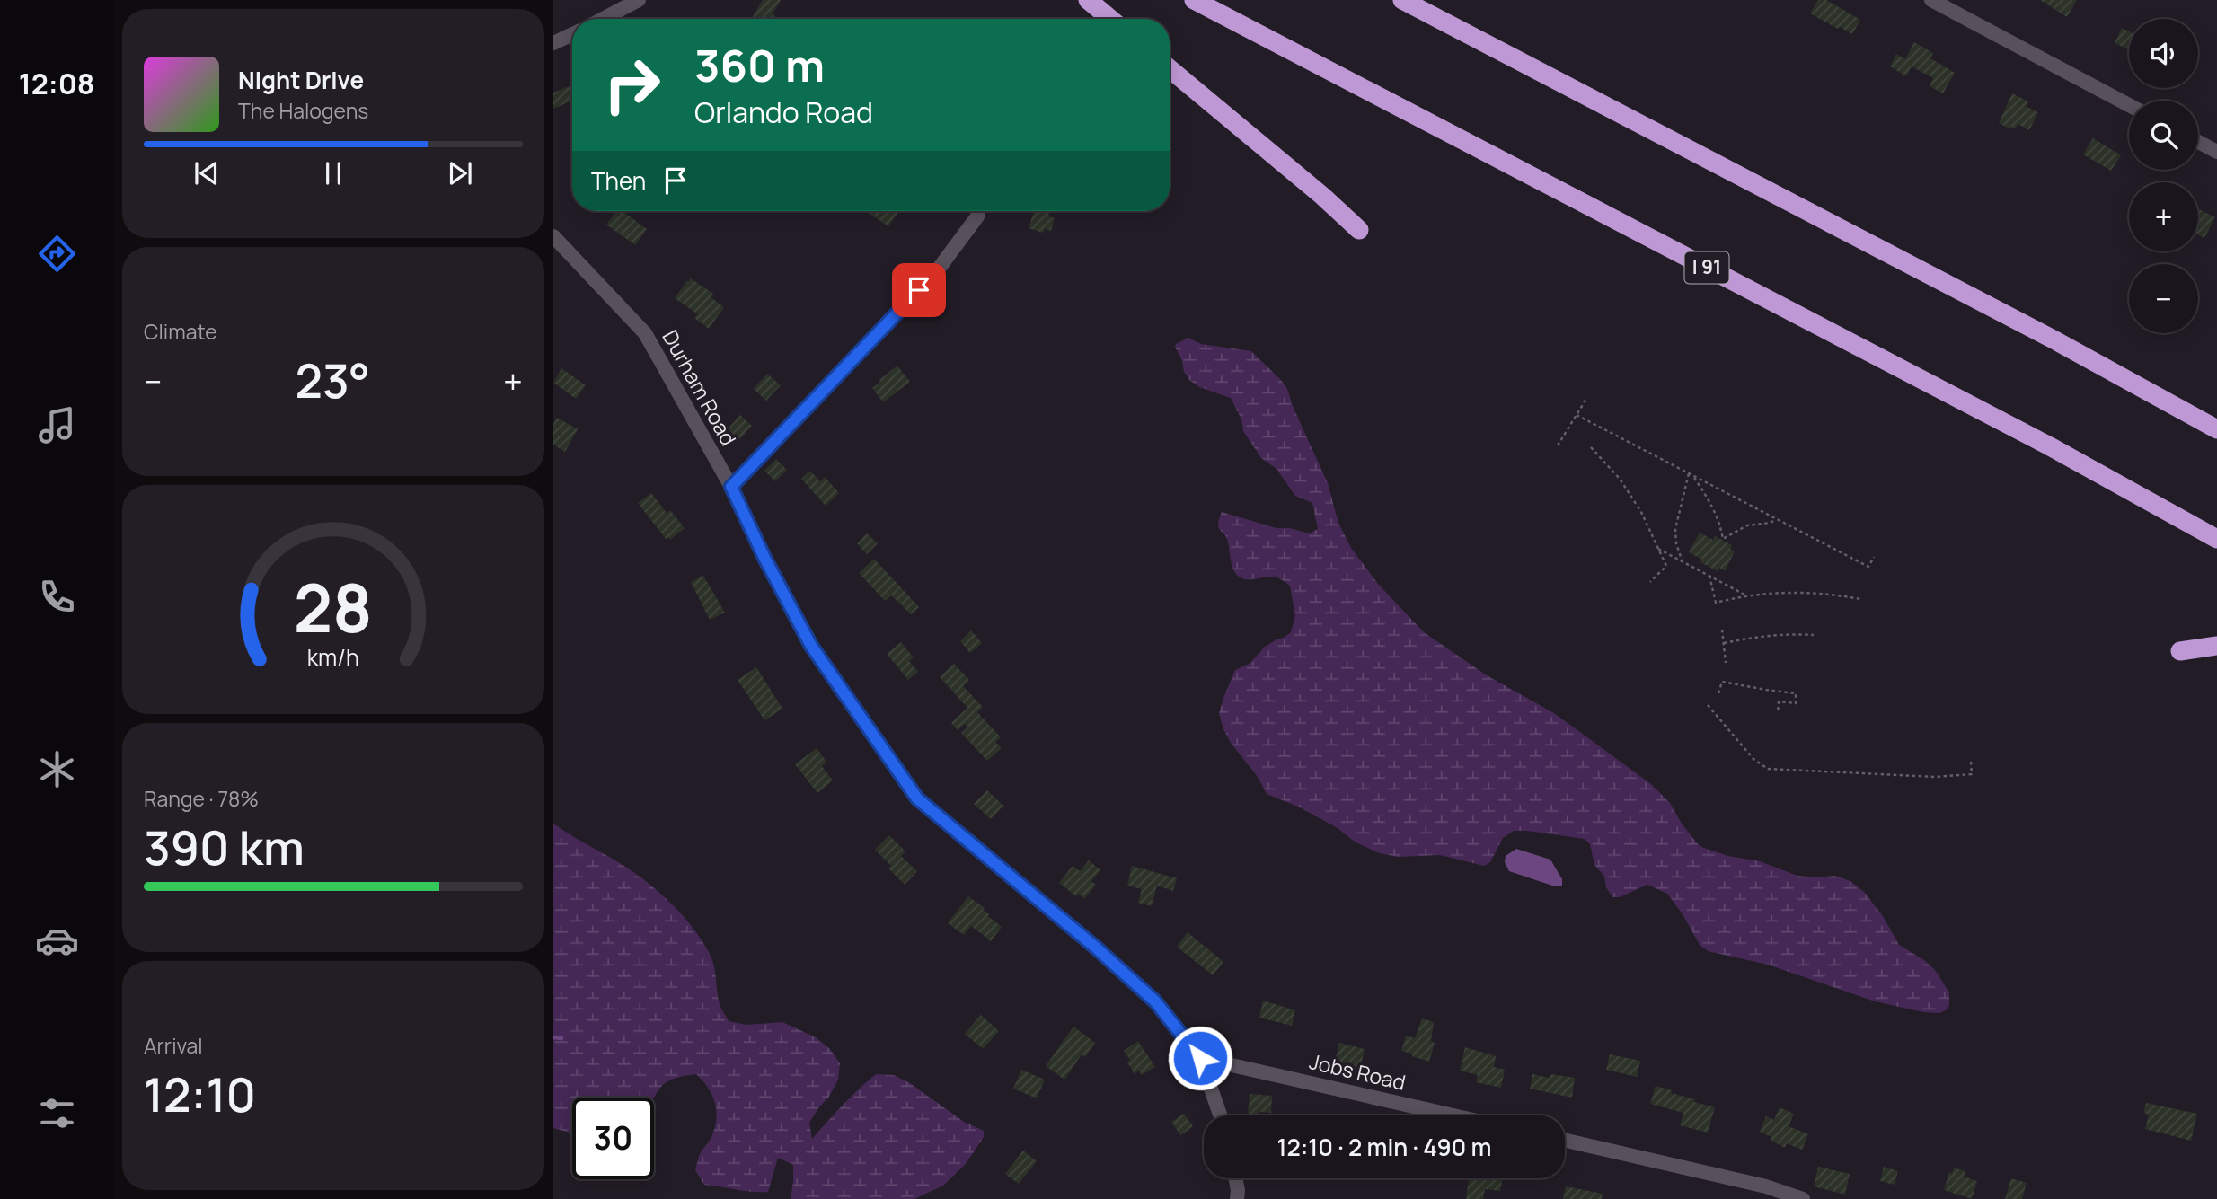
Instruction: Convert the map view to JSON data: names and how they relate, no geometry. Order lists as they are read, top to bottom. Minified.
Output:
{"streets":{"highway":["I 91"],"street":["Durham Road","Jobs Road"]},"crossings":[["Durham Road","Jobs Road"]],"page":{"tabs":"12:08","map_buttons":["+","−"],"turn":["360 m","Orlando Road"],"song":["Night Drive","The Halogens"],"then":"Then","tile":["Climate",["Range · 78%","390 km"],["Arrival","12:10"]],"heat":["−","23°","+"],"limit":"30","trip":"12:10 · 2 min · 490 m","gauge":["28","km/h"]}}
